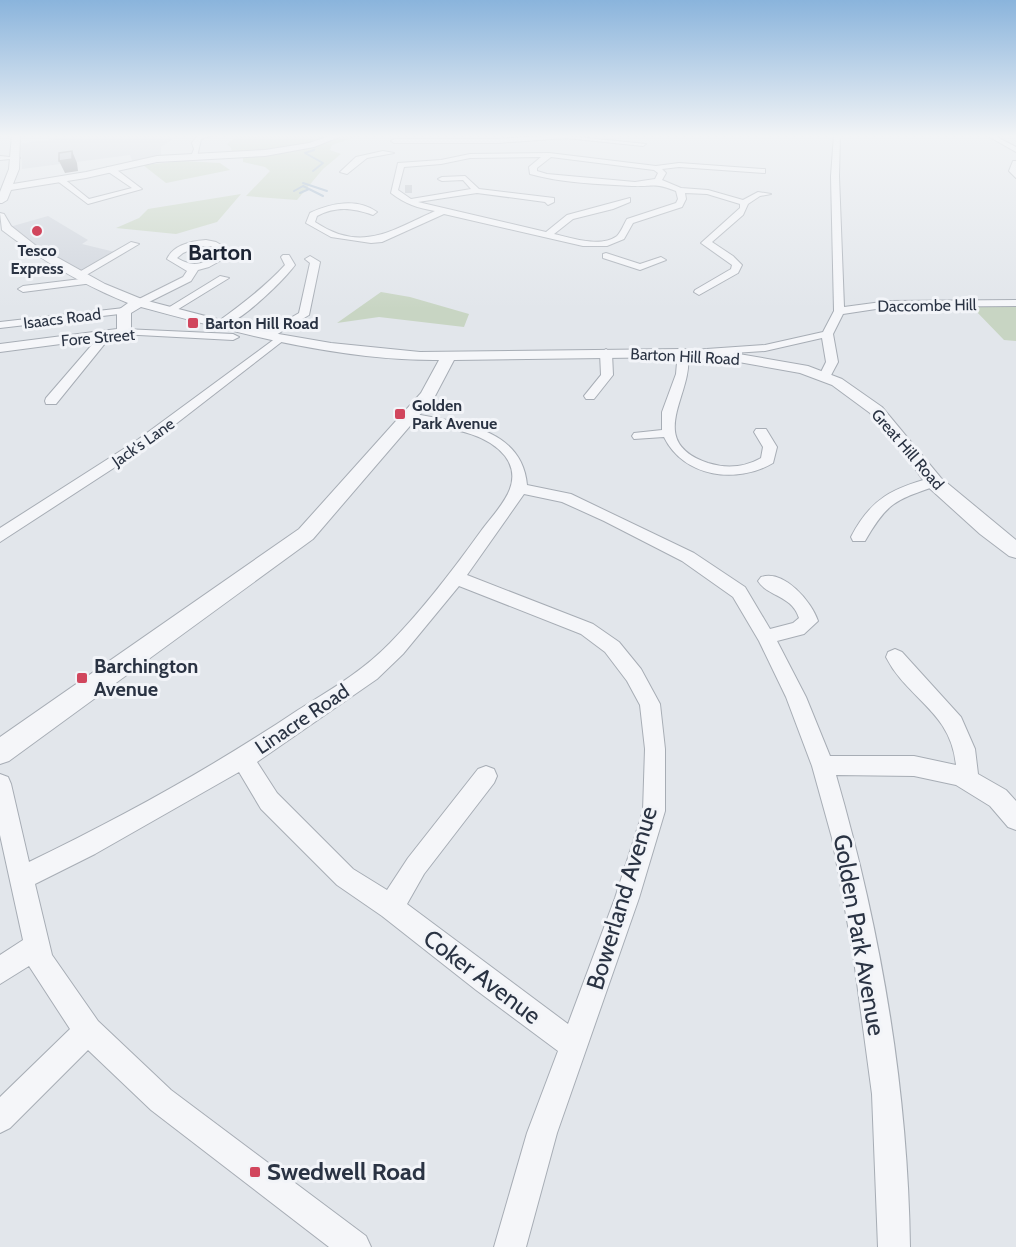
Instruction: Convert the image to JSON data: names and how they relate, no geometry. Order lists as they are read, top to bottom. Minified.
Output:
{"streets":{"street":["Daccombe Hill","Isaacs Road","Fore Street","Barton Hill Road","Jack's Lane","Great Hill Road","Linacre Road","Bowerland Avenue","Golden Park Avenue","Coker Avenue"]},"crossings":[["Isaacs Road","Fore Street"],["Isaacs Road","Barton Hill Road"],["Barton Hill Road","Jack's Lane"],["Barton Hill Road","Great Hill Road"],["Linacre Road","Bowerland Avenue"],["Linacre Road","Golden Park Avenue"],["Linacre Road","Coker Avenue"],["Bowerland Avenue","Coker Avenue"]],"districts":["Barton"],"places":{"other":["Tesco Express"],"transit":["Barton Hill Road","Golden Park Avenue","Barchington Avenue","Swedwell Road"]}}
